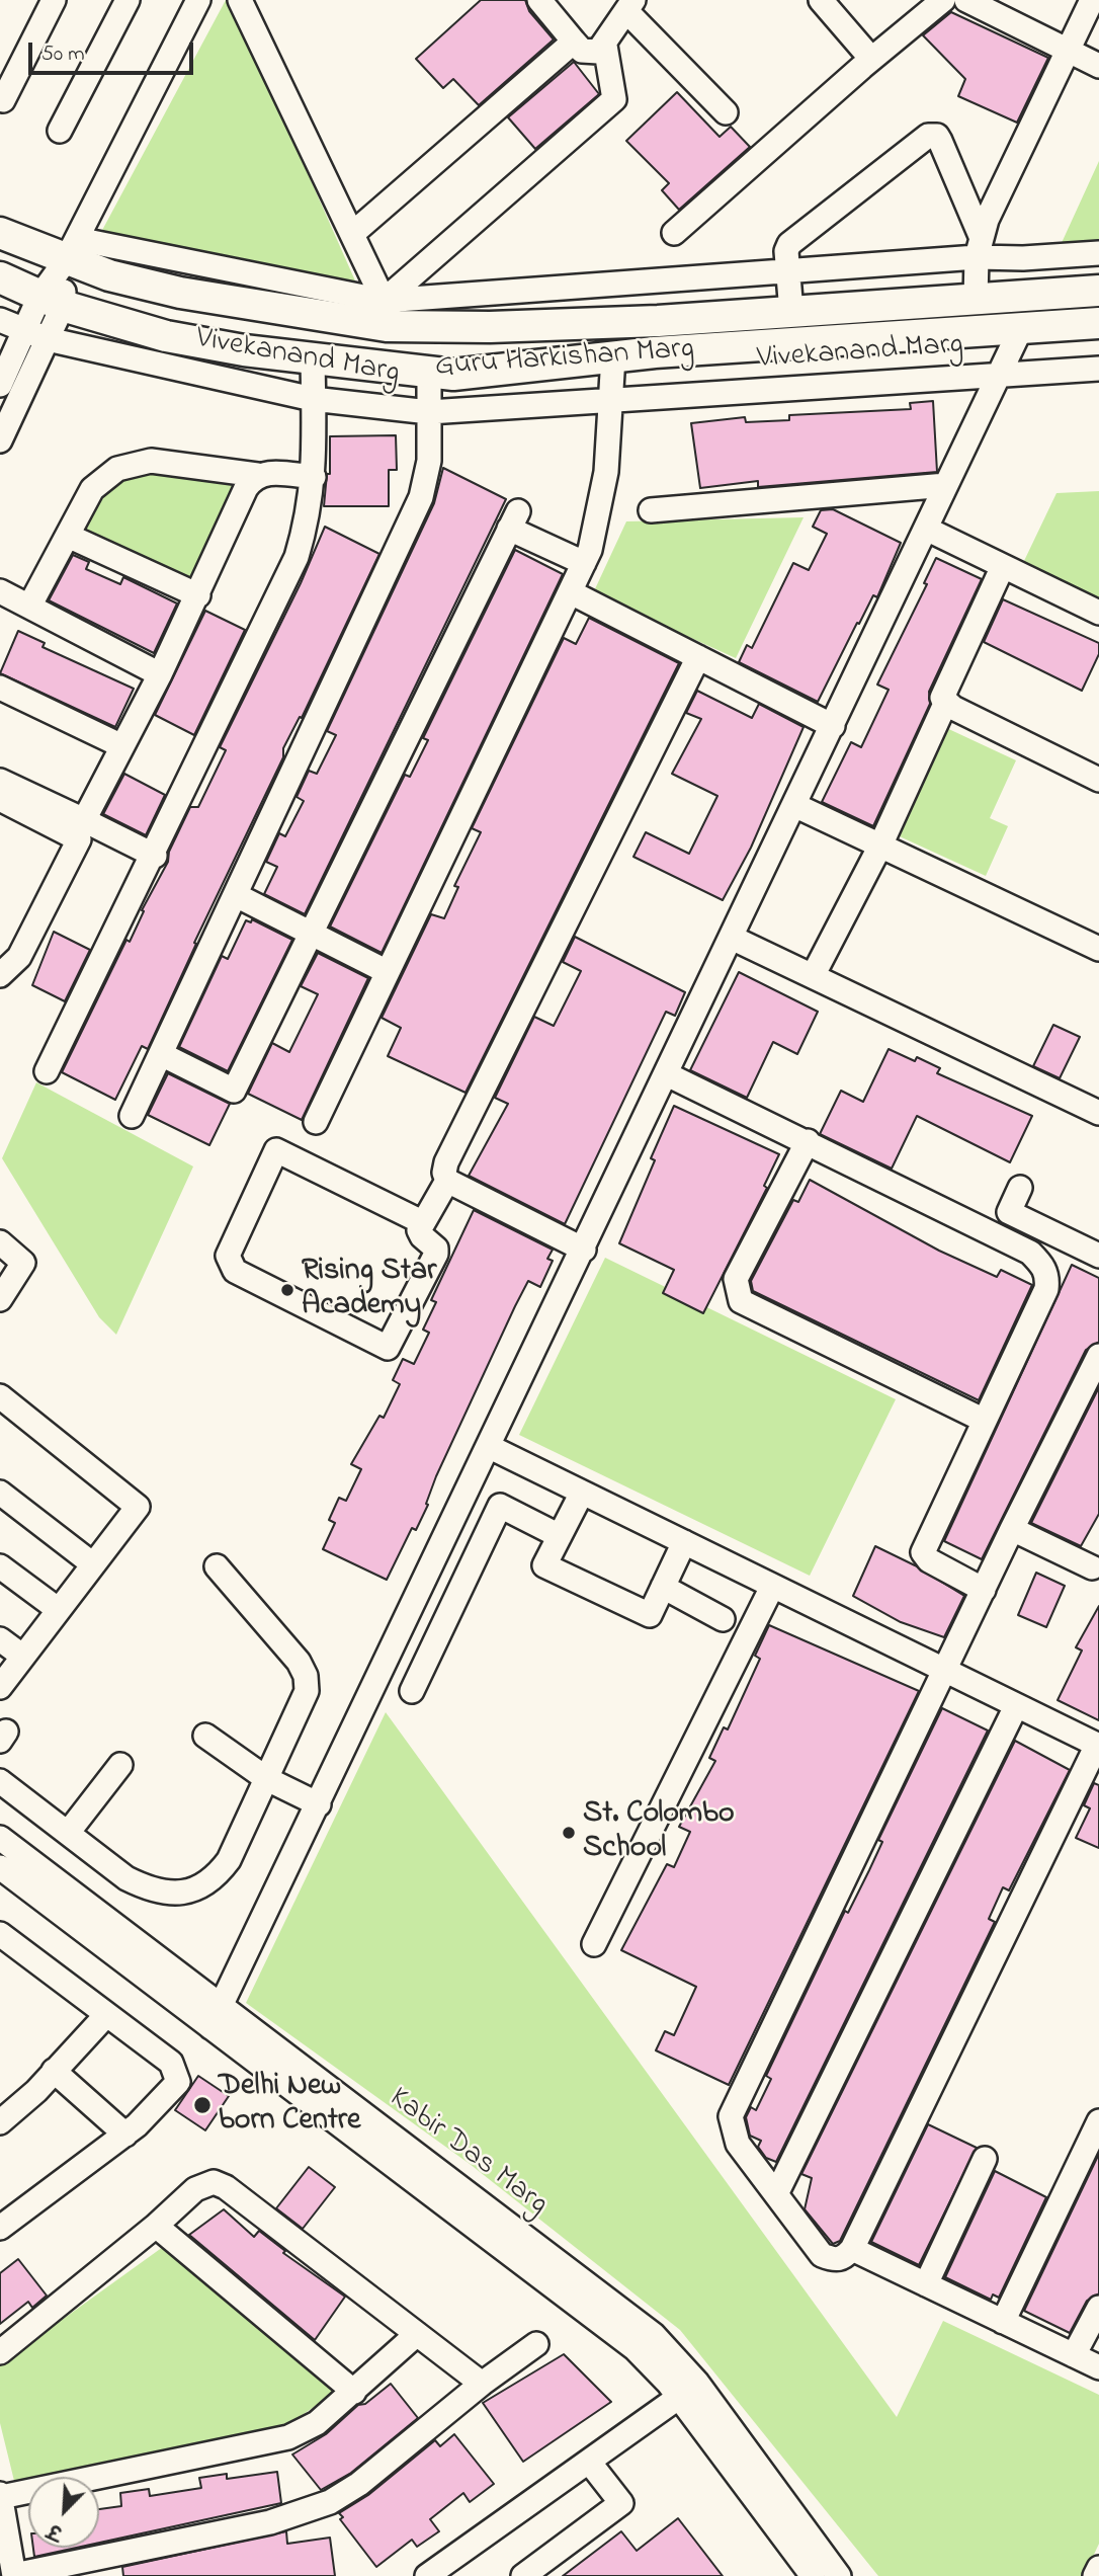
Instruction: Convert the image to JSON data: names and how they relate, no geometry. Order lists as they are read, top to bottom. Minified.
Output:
{"streets":{"main road":["Guru Harkishan Marg"],"street":["Vivekanand Marg","Kabir Das Marg"]},"places":["Rising Star Academy","St. Colombo School","Delhi New born Centre"],"scale_bar":"50 m","north":"bottom left"}
